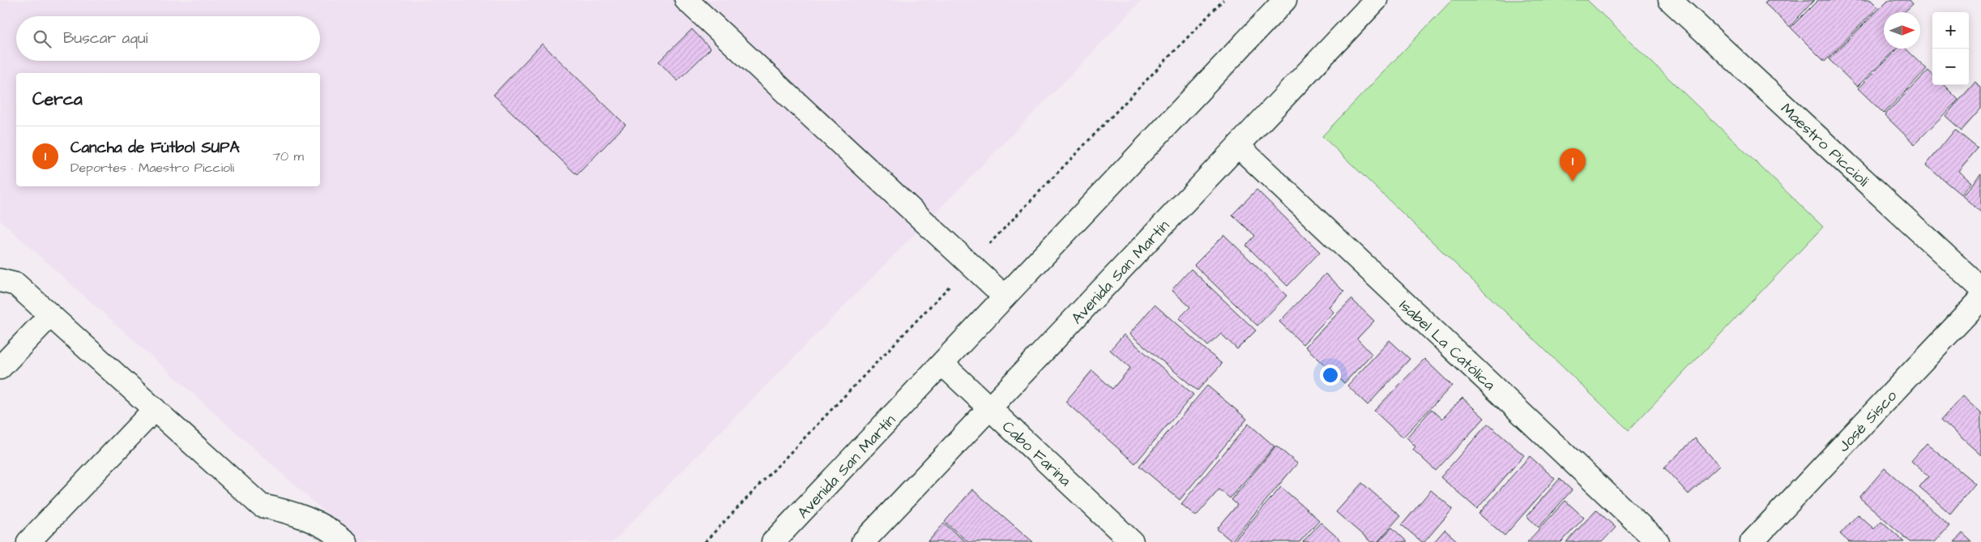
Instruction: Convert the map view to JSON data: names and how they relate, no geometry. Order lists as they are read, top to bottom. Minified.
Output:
{"streets":{"street":["Maestro Piccioli","Avenida San Martín","Isabel La Católica","José Sisco","Cabo Farina"]},"crossings":[["Avenida San Martín","Isabel La Católica"],["Avenida San Martín","Cabo Farina"]],"north":"right","page":{"map_buttons":["+","−"],"search":"Buscar aquí","heading":"Cerca","list":[{"mark":"1","name":"Cancha de Fútbol SUPA","note":"Deportes · Maestro Piccioli","value":"70 m"}],"pins":"1"}}
